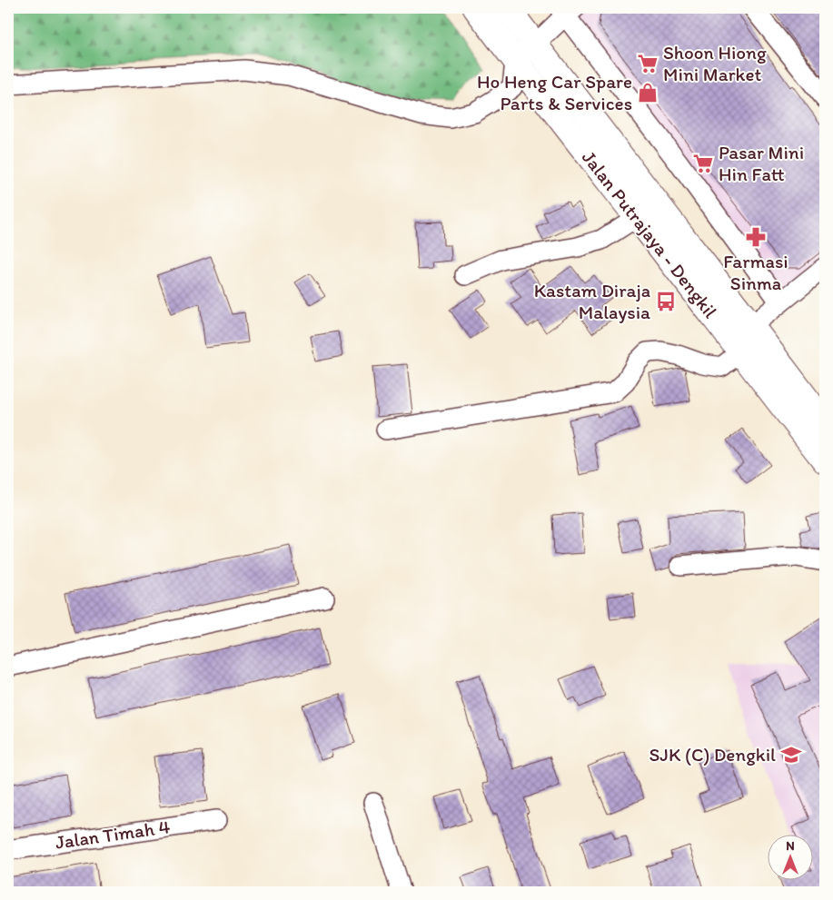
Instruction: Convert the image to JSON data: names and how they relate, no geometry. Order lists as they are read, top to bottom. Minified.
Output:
{"streets":{"main road":["Jalan Putrajaya - Dengkil"],"street":["Jalan Timah 4"]},"places":{"supermarket":["Shoon Hiong Mini Market","Pasar Mini Hin Fatt"],"shop":["Ho Heng Car Spare Parts & Services"],"pharmacy":["Farmasi Sinma"],"bus stop":["Kastam Diraja Malaysia"],"school or university":["SJK (C) Dengkil"]},"north":"top"}
